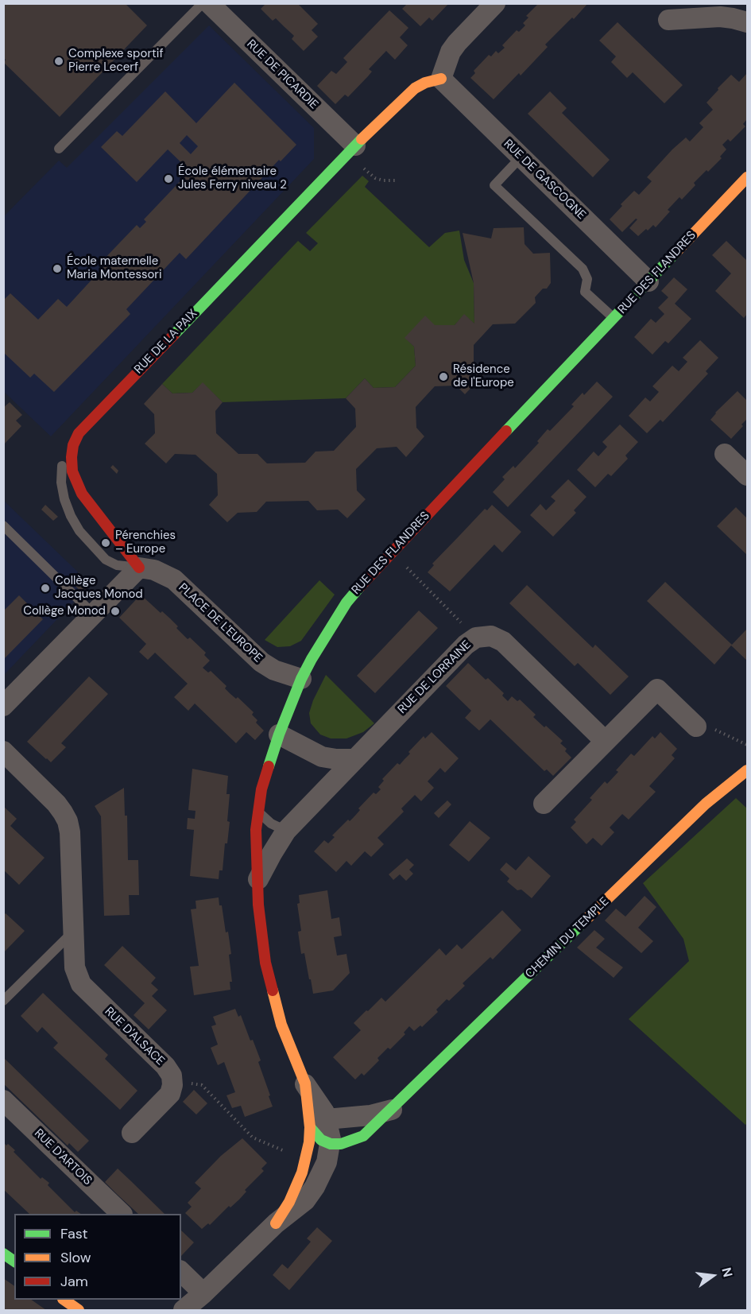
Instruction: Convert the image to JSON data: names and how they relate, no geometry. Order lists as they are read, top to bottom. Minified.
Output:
{"streets":{"street":["RUE DE PICARDIE","RUE DE GASCOGNE","RUE DES FLANDRES","RUE DE LA PAIX","PLACE DE L'EUROPE","RUE DE LORRAINE","CHEMIN DU TEMPLE","RUE D'ALSACE","RUE D'ARTOIS"]},"crossings":[["RUE DE PICARDIE","RUE DE LA PAIX"],["RUE DE GASCOGNE","RUE DES FLANDRES"],["RUE DE GASCOGNE","RUE DE LA PAIX"],["RUE DES FLANDRES","PLACE DE L'EUROPE"],["RUE DES FLANDRES","RUE DE LORRAINE"],["RUE DE LA PAIX","PLACE DE L'EUROPE"]],"places":["Complexe sportif Pierre Lecerf","École élémentaire Jules Ferry niveau 2","École maternelle Maria Montessori","Résidence de l'Europe","Pérenchies – Europe","Collège Jacques Monod","Collège Monod"],"legend":["Fast","Slow","Jam"],"north":"right"}
